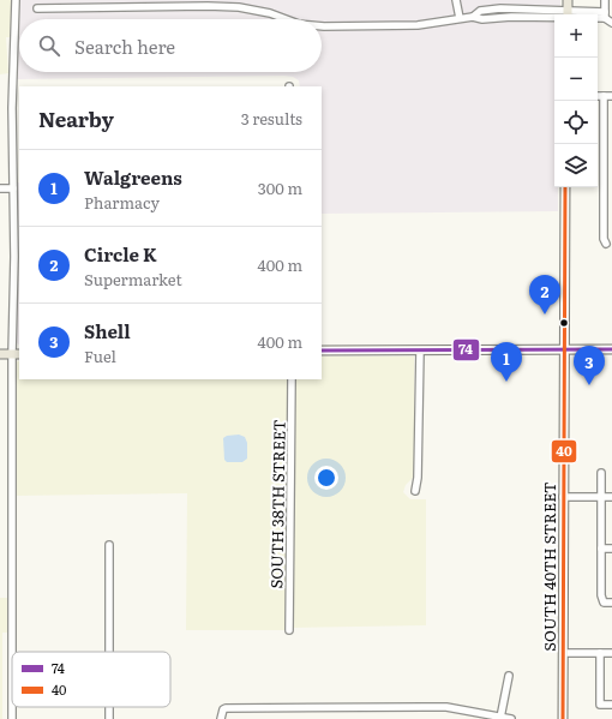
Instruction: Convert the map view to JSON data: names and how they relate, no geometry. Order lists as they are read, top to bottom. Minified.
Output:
{"streets":{"main road":["SOUTH 40TH STREET"],"street":["SOUTH 38TH STREET"]},"lines":["transit line 40","transit line 74"],"legend":["74","40"],"page":{"map_buttons":["+","−"],"search":"Search here","heading":["Nearby","3 results"],"list":[{"mark":"1","name":"Walgreens","note":"Pharmacy","value":"300 m"},{"mark":"2","name":"Circle K","note":"Supermarket","value":"400 m"},{"mark":"3","name":"Shell","note":"Fuel","value":"400 m"}],"pins":["2","1","3"]}}
